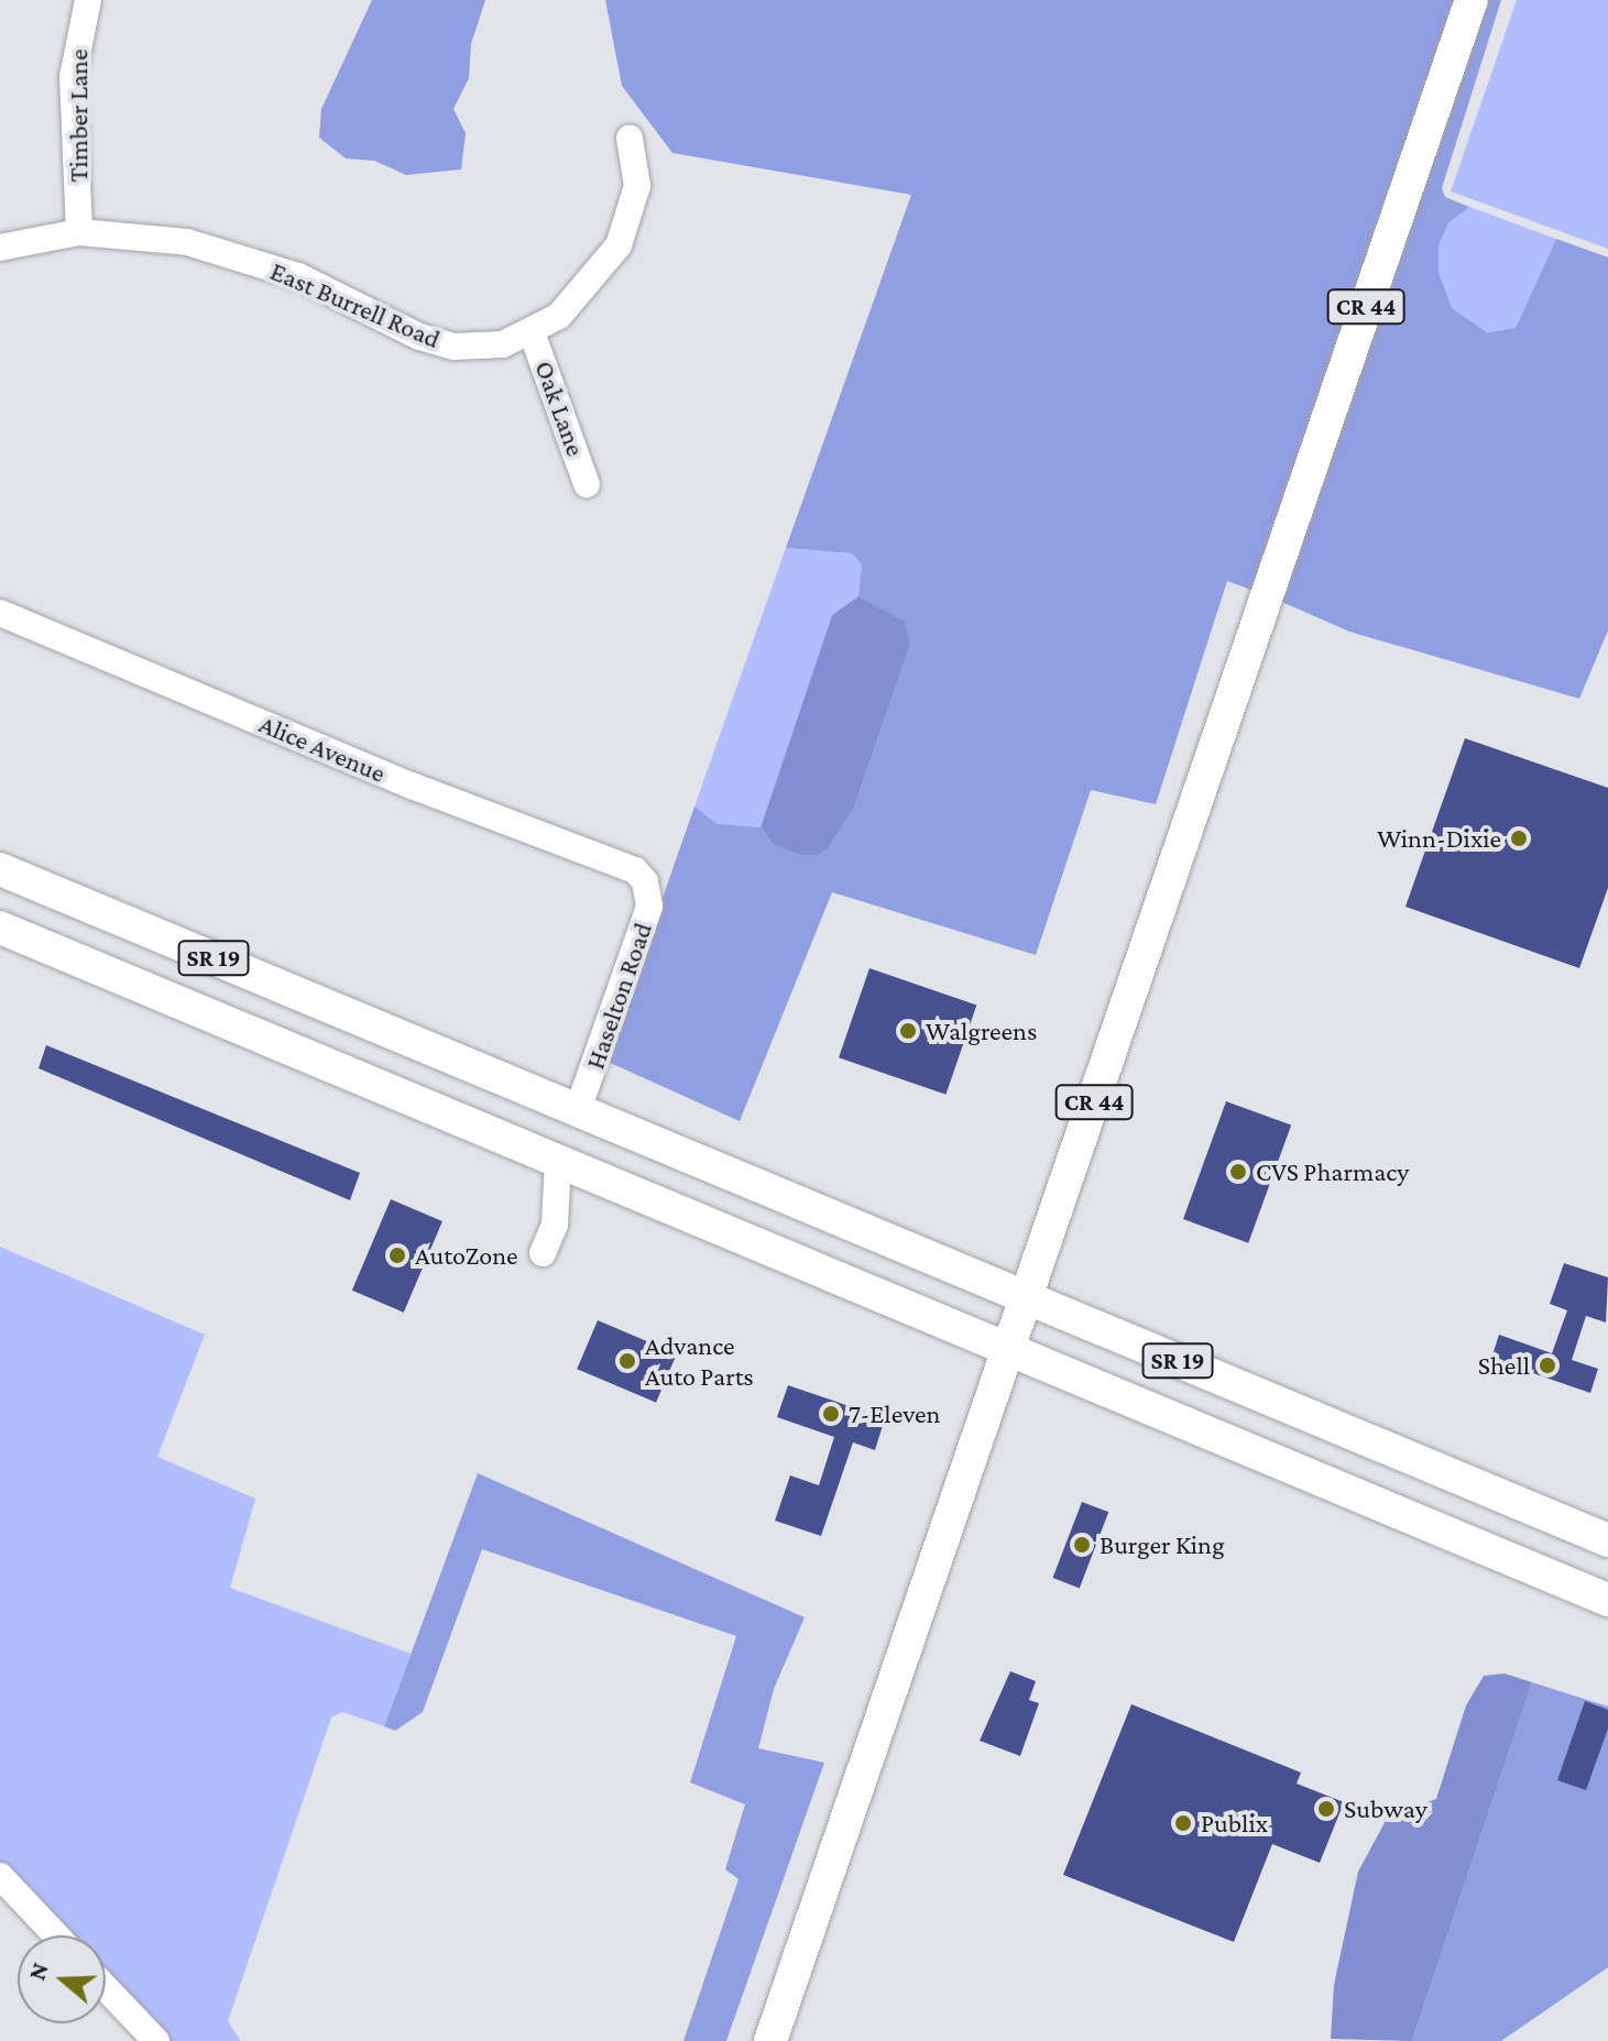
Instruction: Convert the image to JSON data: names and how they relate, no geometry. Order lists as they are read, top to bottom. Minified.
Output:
{"streets":{"main road":["CR 44","SR 19"],"street":["Timber Lane","East Burrell Road","Oak Lane","Alice Avenue","Haselton Road"]},"crossings":[["Timber Lane","East Burrell Road"],["East Burrell Road","Oak Lane"],["CR 44","SR 19"],["Alice Avenue","Haselton Road"],["SR 19","Haselton Road"]],"places":["Winn-Dixie","Walgreens","CVS Pharmacy","AutoZone","Advance Auto Parts","Shell","7-Eleven","Burger King","Subway","Publix"],"north":"left"}
